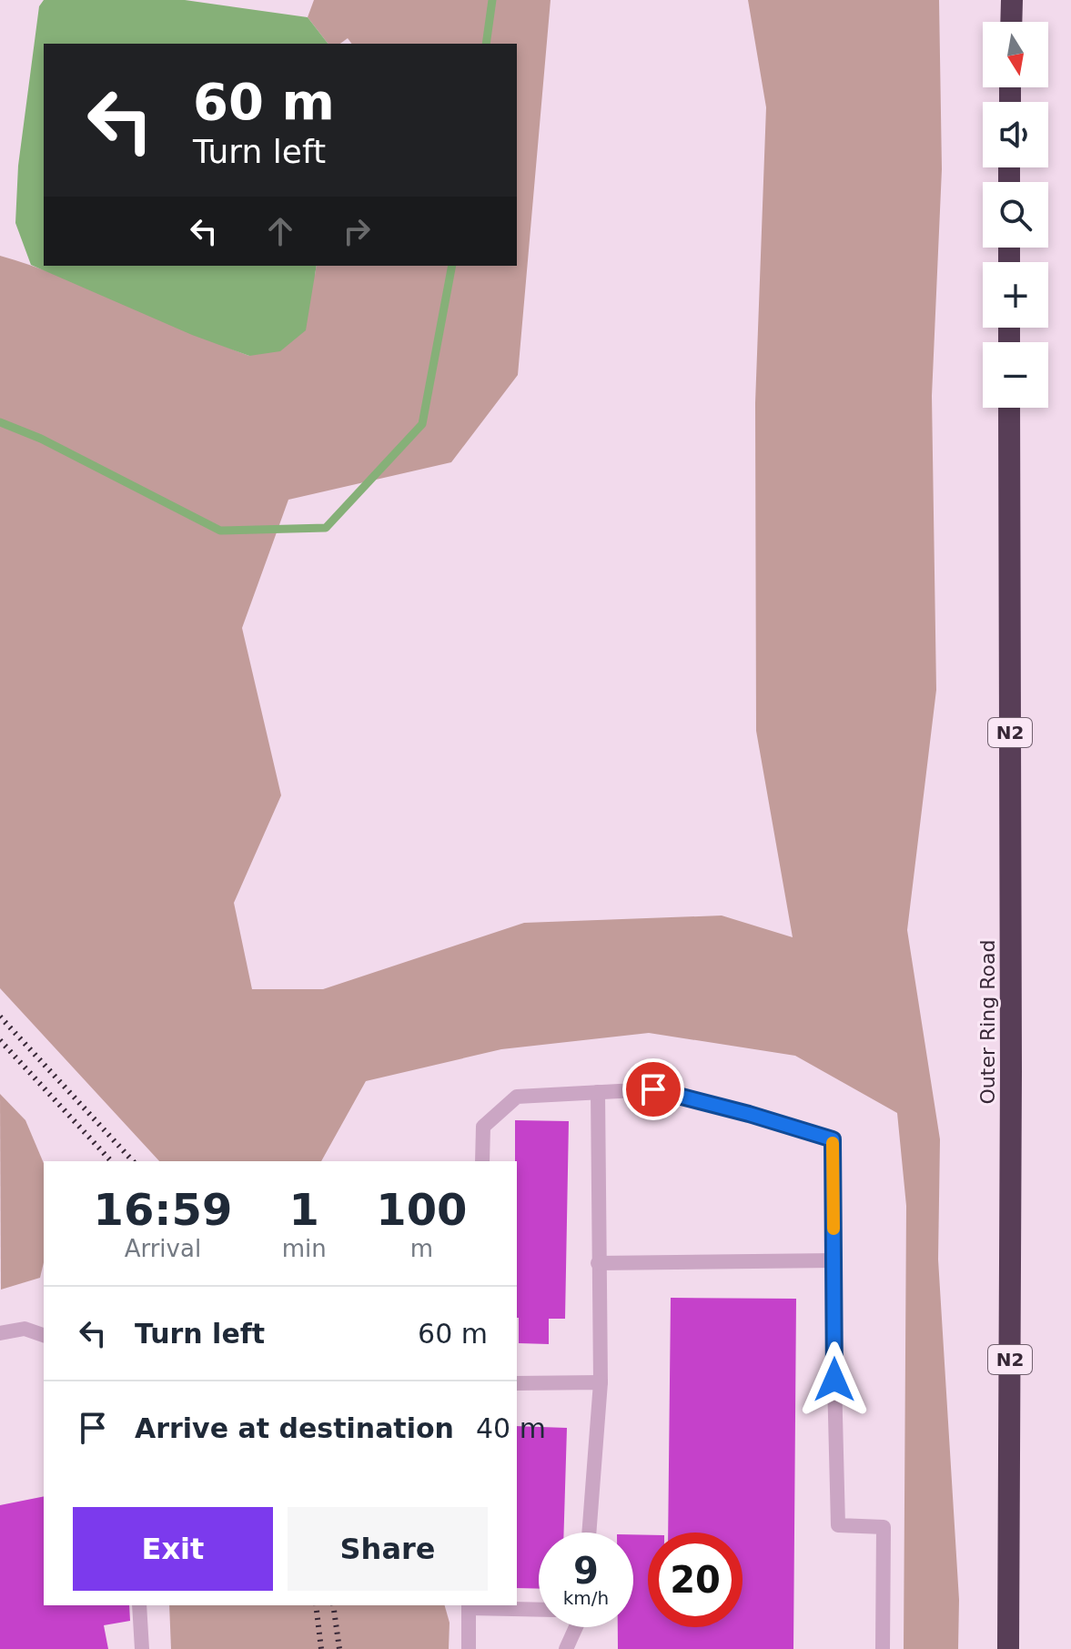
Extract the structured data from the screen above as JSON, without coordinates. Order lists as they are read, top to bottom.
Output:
{
  "streets": {
    "highway": ["N2", "Outer Ring Road"]
  },
  "north": "bottom",
  "page": {
    "map_buttons": ["+", "−"],
    "turn": ["60 m", "Turn left"],
    "eta": [
      "16:59",
      "Arrival",
      "1",
      "min",
      "100",
      "m"
    ],
    "list": [
      {
        "name": "Turn left",
        "value": "60 m"
      },
      {
        "name": "Arrive at destination",
        "value": "40 m"
      }
    ],
    "buttons": ["Exit", "Share"],
    "speed": "9 km/h",
    "limit": "20"
  }
}
